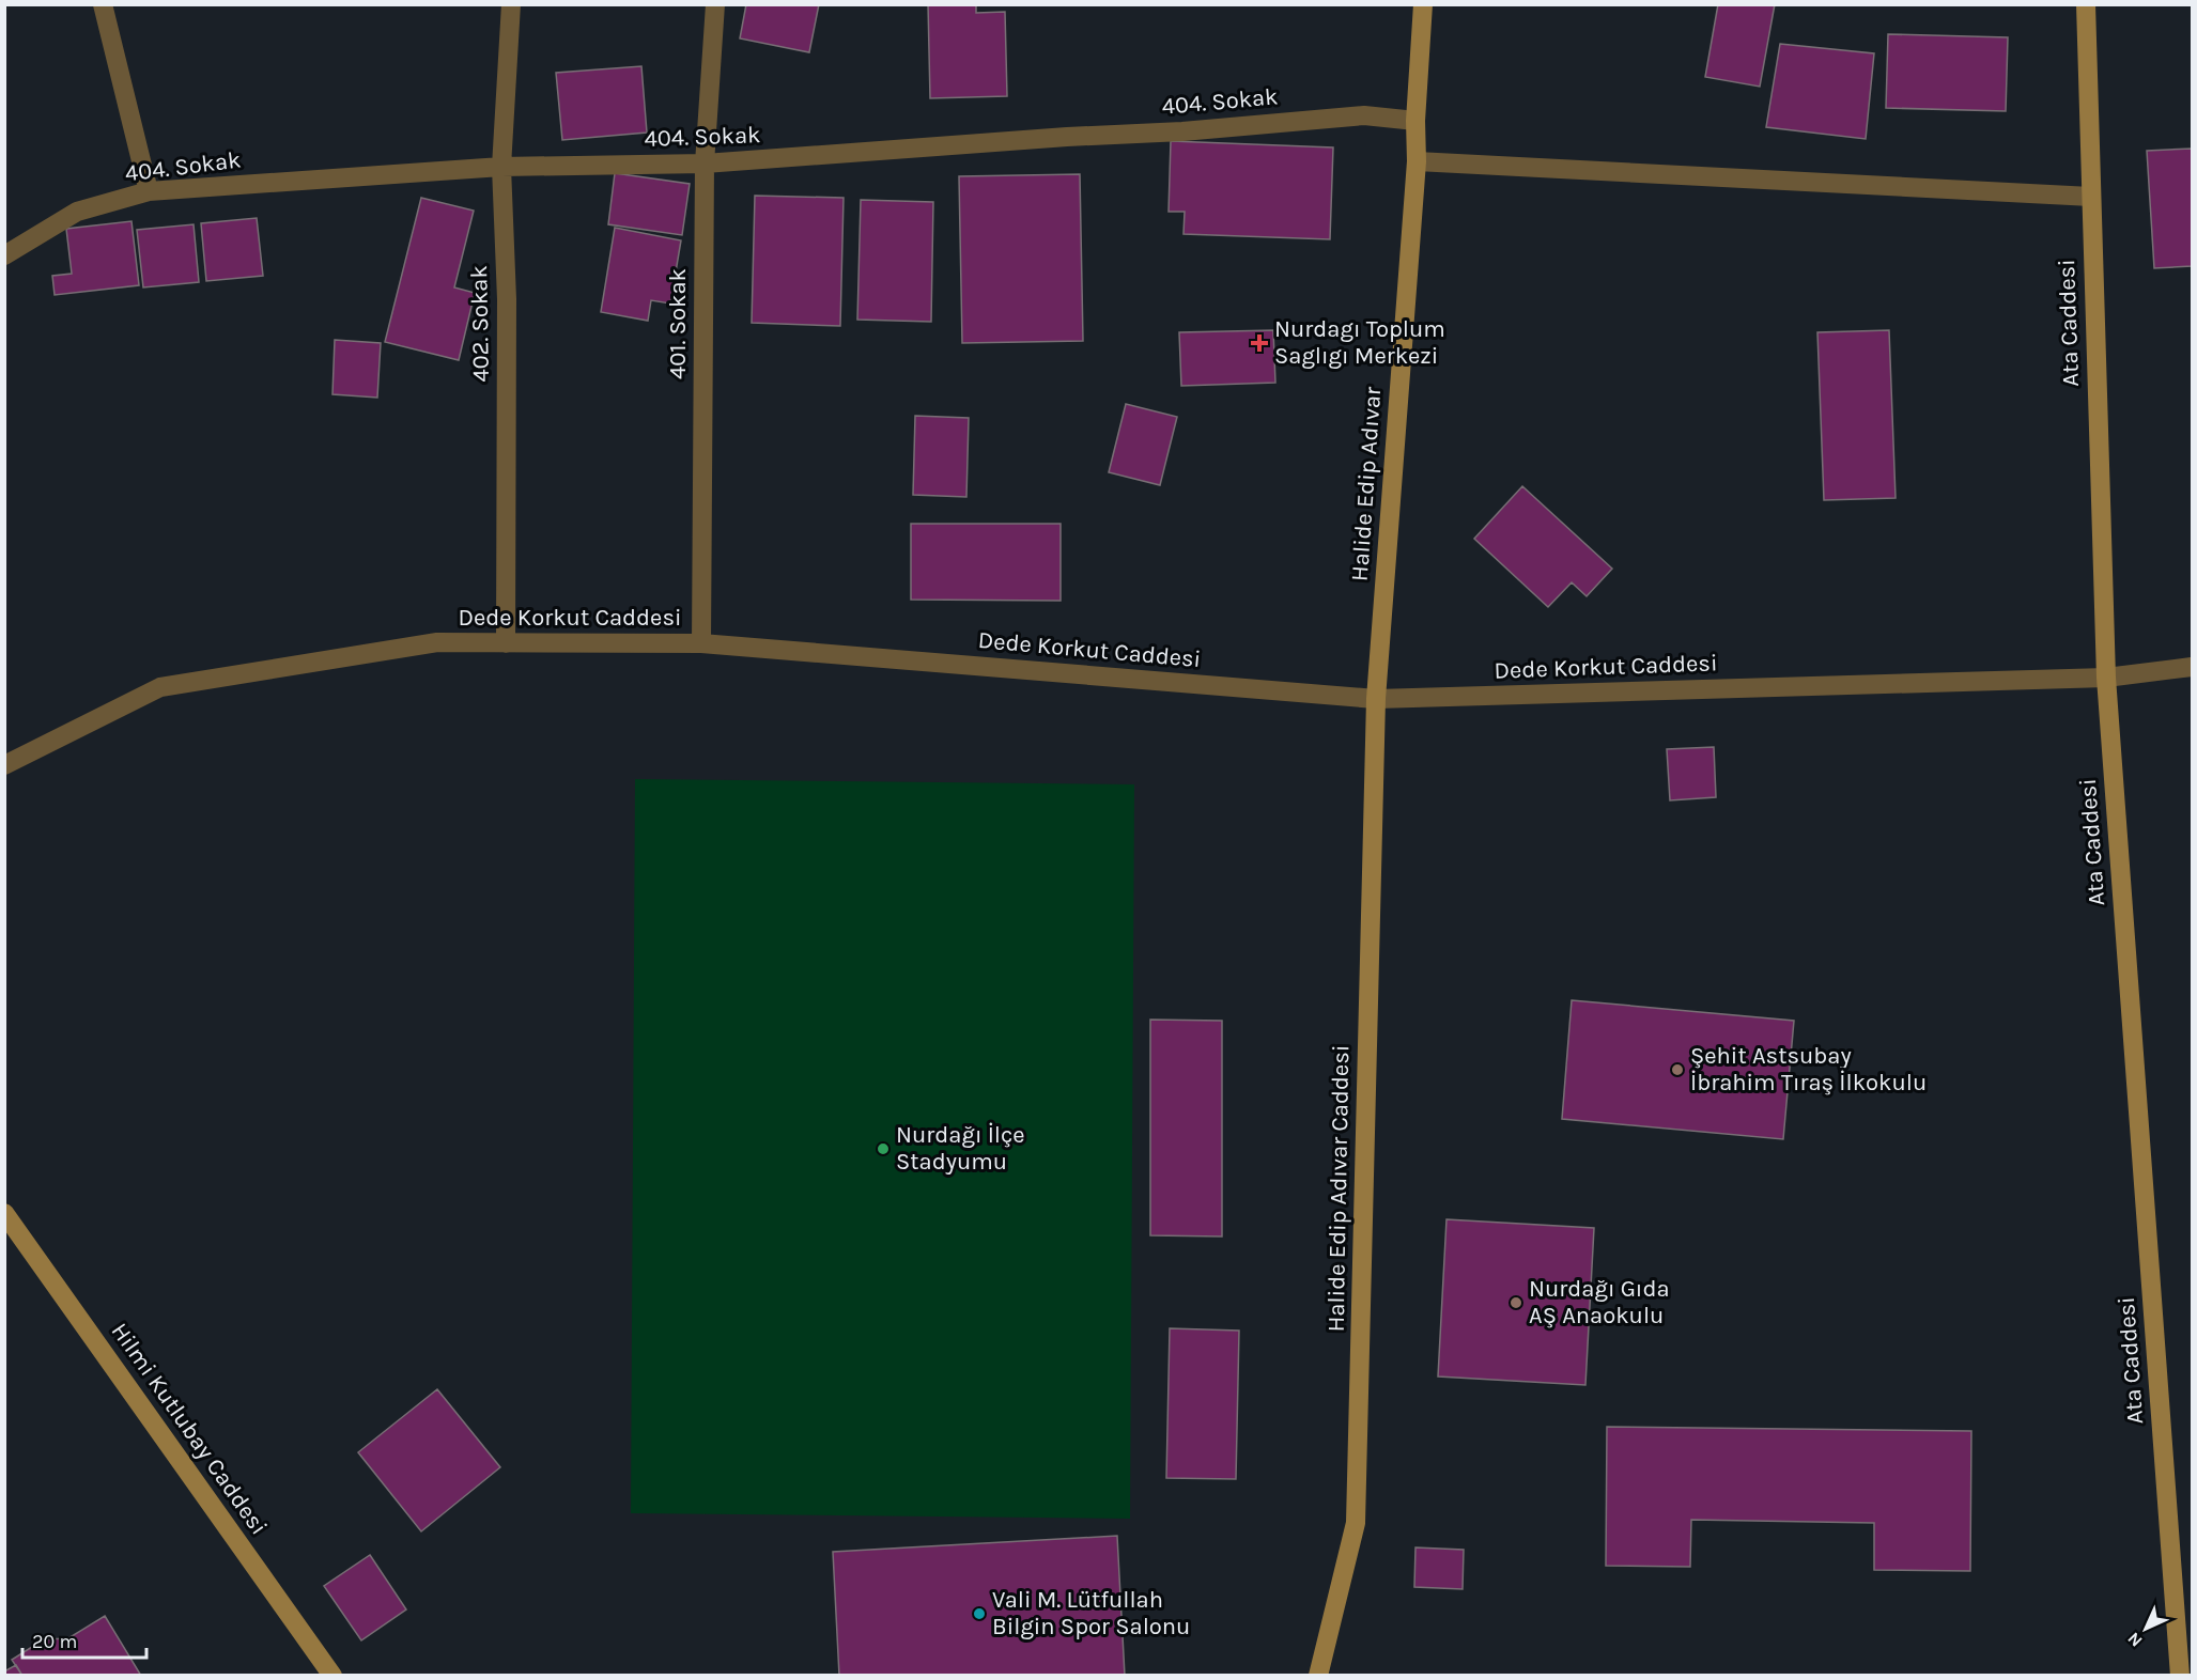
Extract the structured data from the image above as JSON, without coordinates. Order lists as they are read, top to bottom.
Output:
{
  "streets": {
    "street": [
      "404. Sokak",
      "Ata Caddesi",
      "402. Sokak",
      "401. Sokak",
      "Halide Edip Adıvar",
      "Dede Korkut Caddesi",
      "Halide Edip Adıvar Caddesi",
      "Hilmi Kutlubay Caddesi"
    ]
  },
  "crossings": [
    ["404. Sokak", "402. Sokak"],
    ["404. Sokak", "401. Sokak"],
    ["404. Sokak", "Halide Edip Adıvar"],
    ["Ata Caddesi", "Dede Korkut Caddesi"],
    ["402. Sokak", "Dede Korkut Caddesi"],
    ["401. Sokak", "Dede Korkut Caddesi"],
    ["Halide Edip Adıvar", "Dede Korkut Caddesi"],
    ["Halide Edip Adıvar", "Halide Edip Adıvar Caddesi"],
    ["Dede Korkut Caddesi", "Halide Edip Adıvar Caddesi"]
  ],
  "places": {
    "health": ["Nurdagı Toplum Saglıgı Merkezi"],
    "other": [
      "Şehit Astsubay İbrahim Tıraş İlkokulu",
      "Nurdağı İlçe Stadyumu",
      "Nurdağı Gıda AŞ Anaokulu",
      "Vali M. Lütfullah Bilgin Spor Salonu"
    ]
  },
  "scale_bar": "20 m",
  "north": "bottom left"
}
